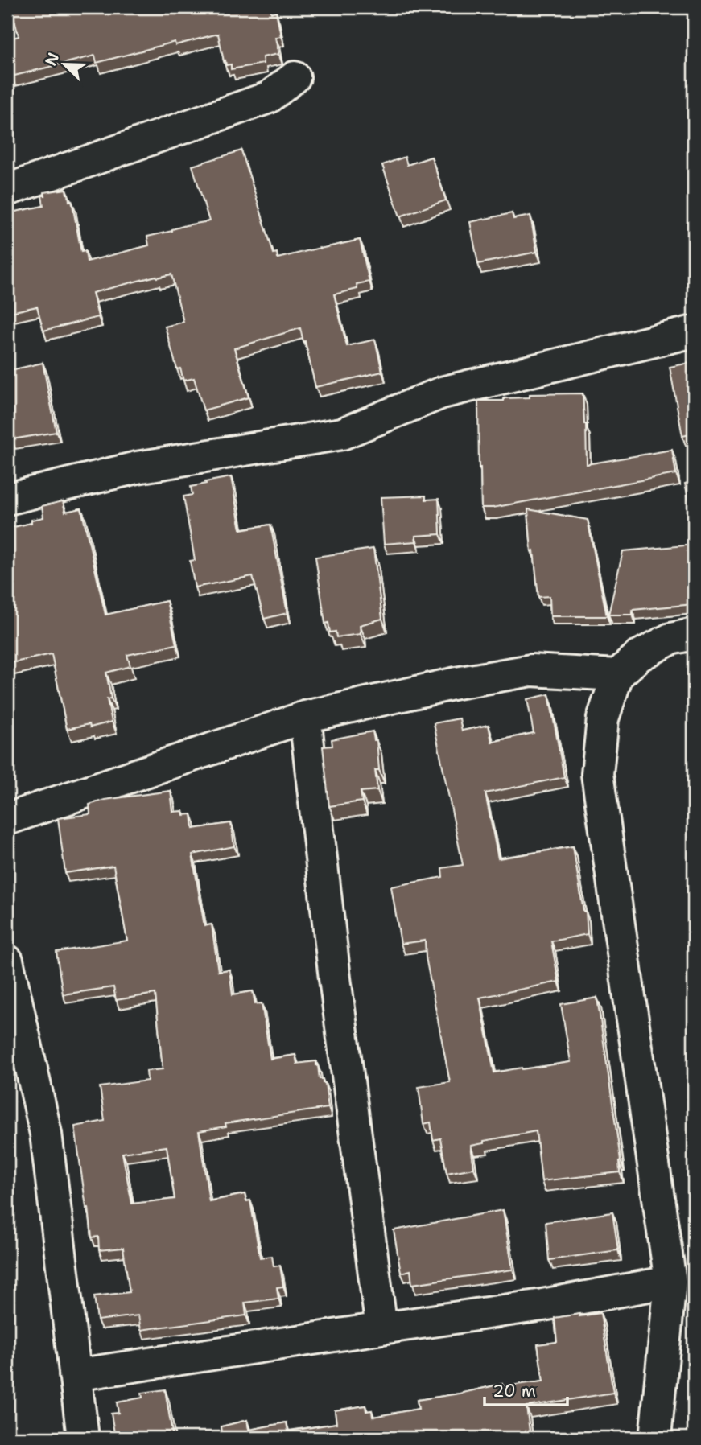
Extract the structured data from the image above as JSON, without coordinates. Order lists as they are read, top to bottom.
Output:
{
  "scale_bar": "20 m",
  "north": "top left"
}
